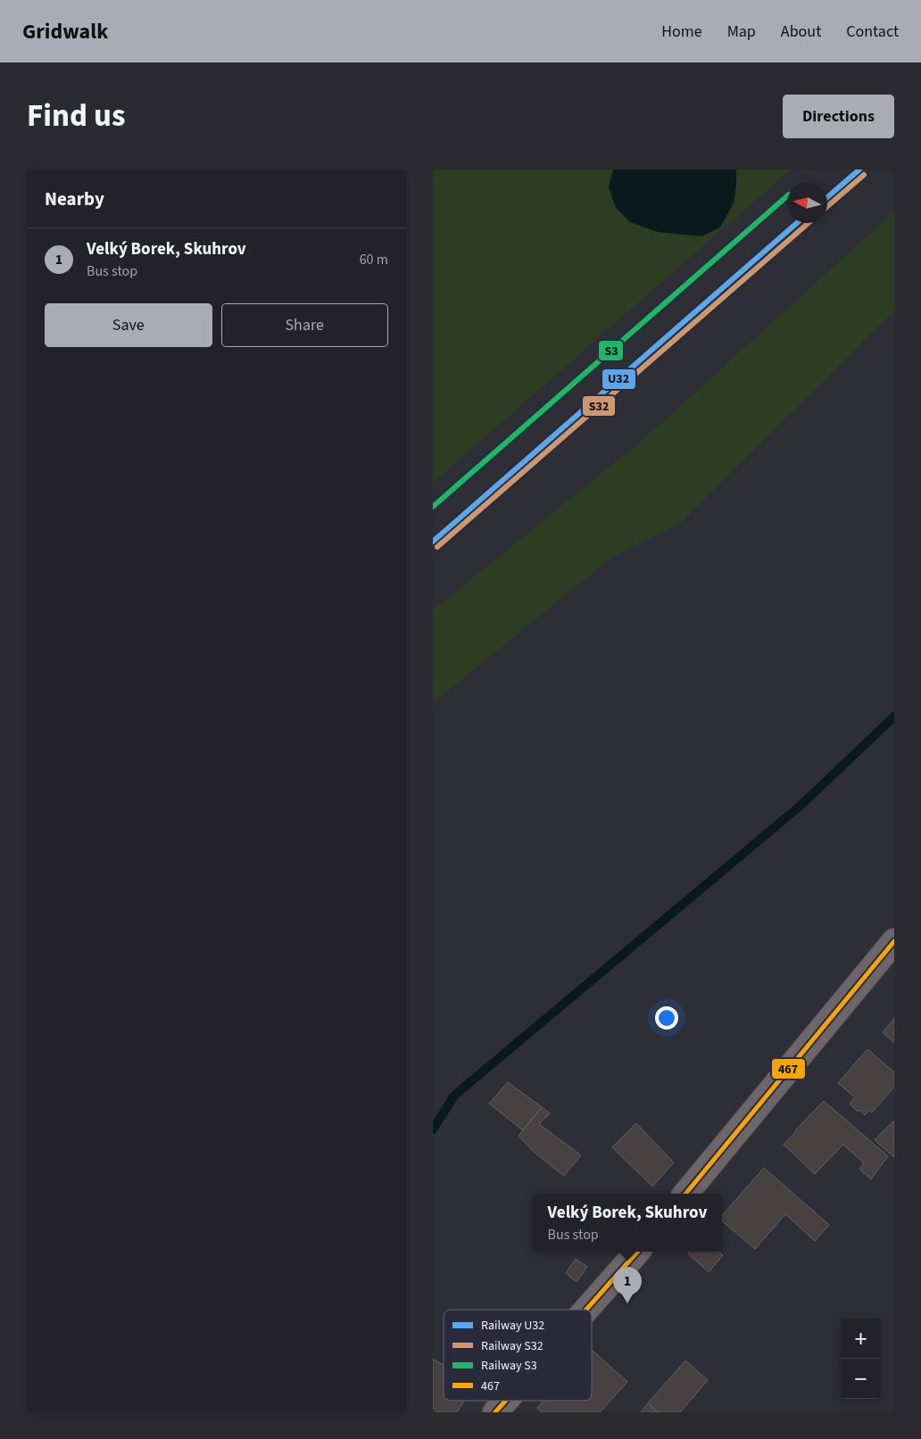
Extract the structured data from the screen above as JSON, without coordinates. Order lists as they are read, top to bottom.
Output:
{
  "lines": [
    "rail line U32",
    "rail line S32",
    "rail line S3",
    "transit line 467"
  ],
  "legend": [
    "Railway U32",
    "Railway S32",
    "Railway S3",
    "467"
  ],
  "north": "left",
  "page": {
    "header": "Gridwalk",
    "nav": [
      "Home",
      "Map",
      "About",
      "Contact"
    ],
    "title": "Find us",
    "buttons": [
      "Directions",
      ["Save", "Share"]
    ],
    "heading": "Nearby",
    "list": [
      {
        "mark": "1",
        "name": "Velký Borek, Skuhrov",
        "note": "Bus stop",
        "value": "60 m"
      }
    ],
    "popup": ["Velký Borek, Skuhrov", "Bus stop"],
    "pins": "1",
    "map_buttons": ["+", "−"]
  }
}
